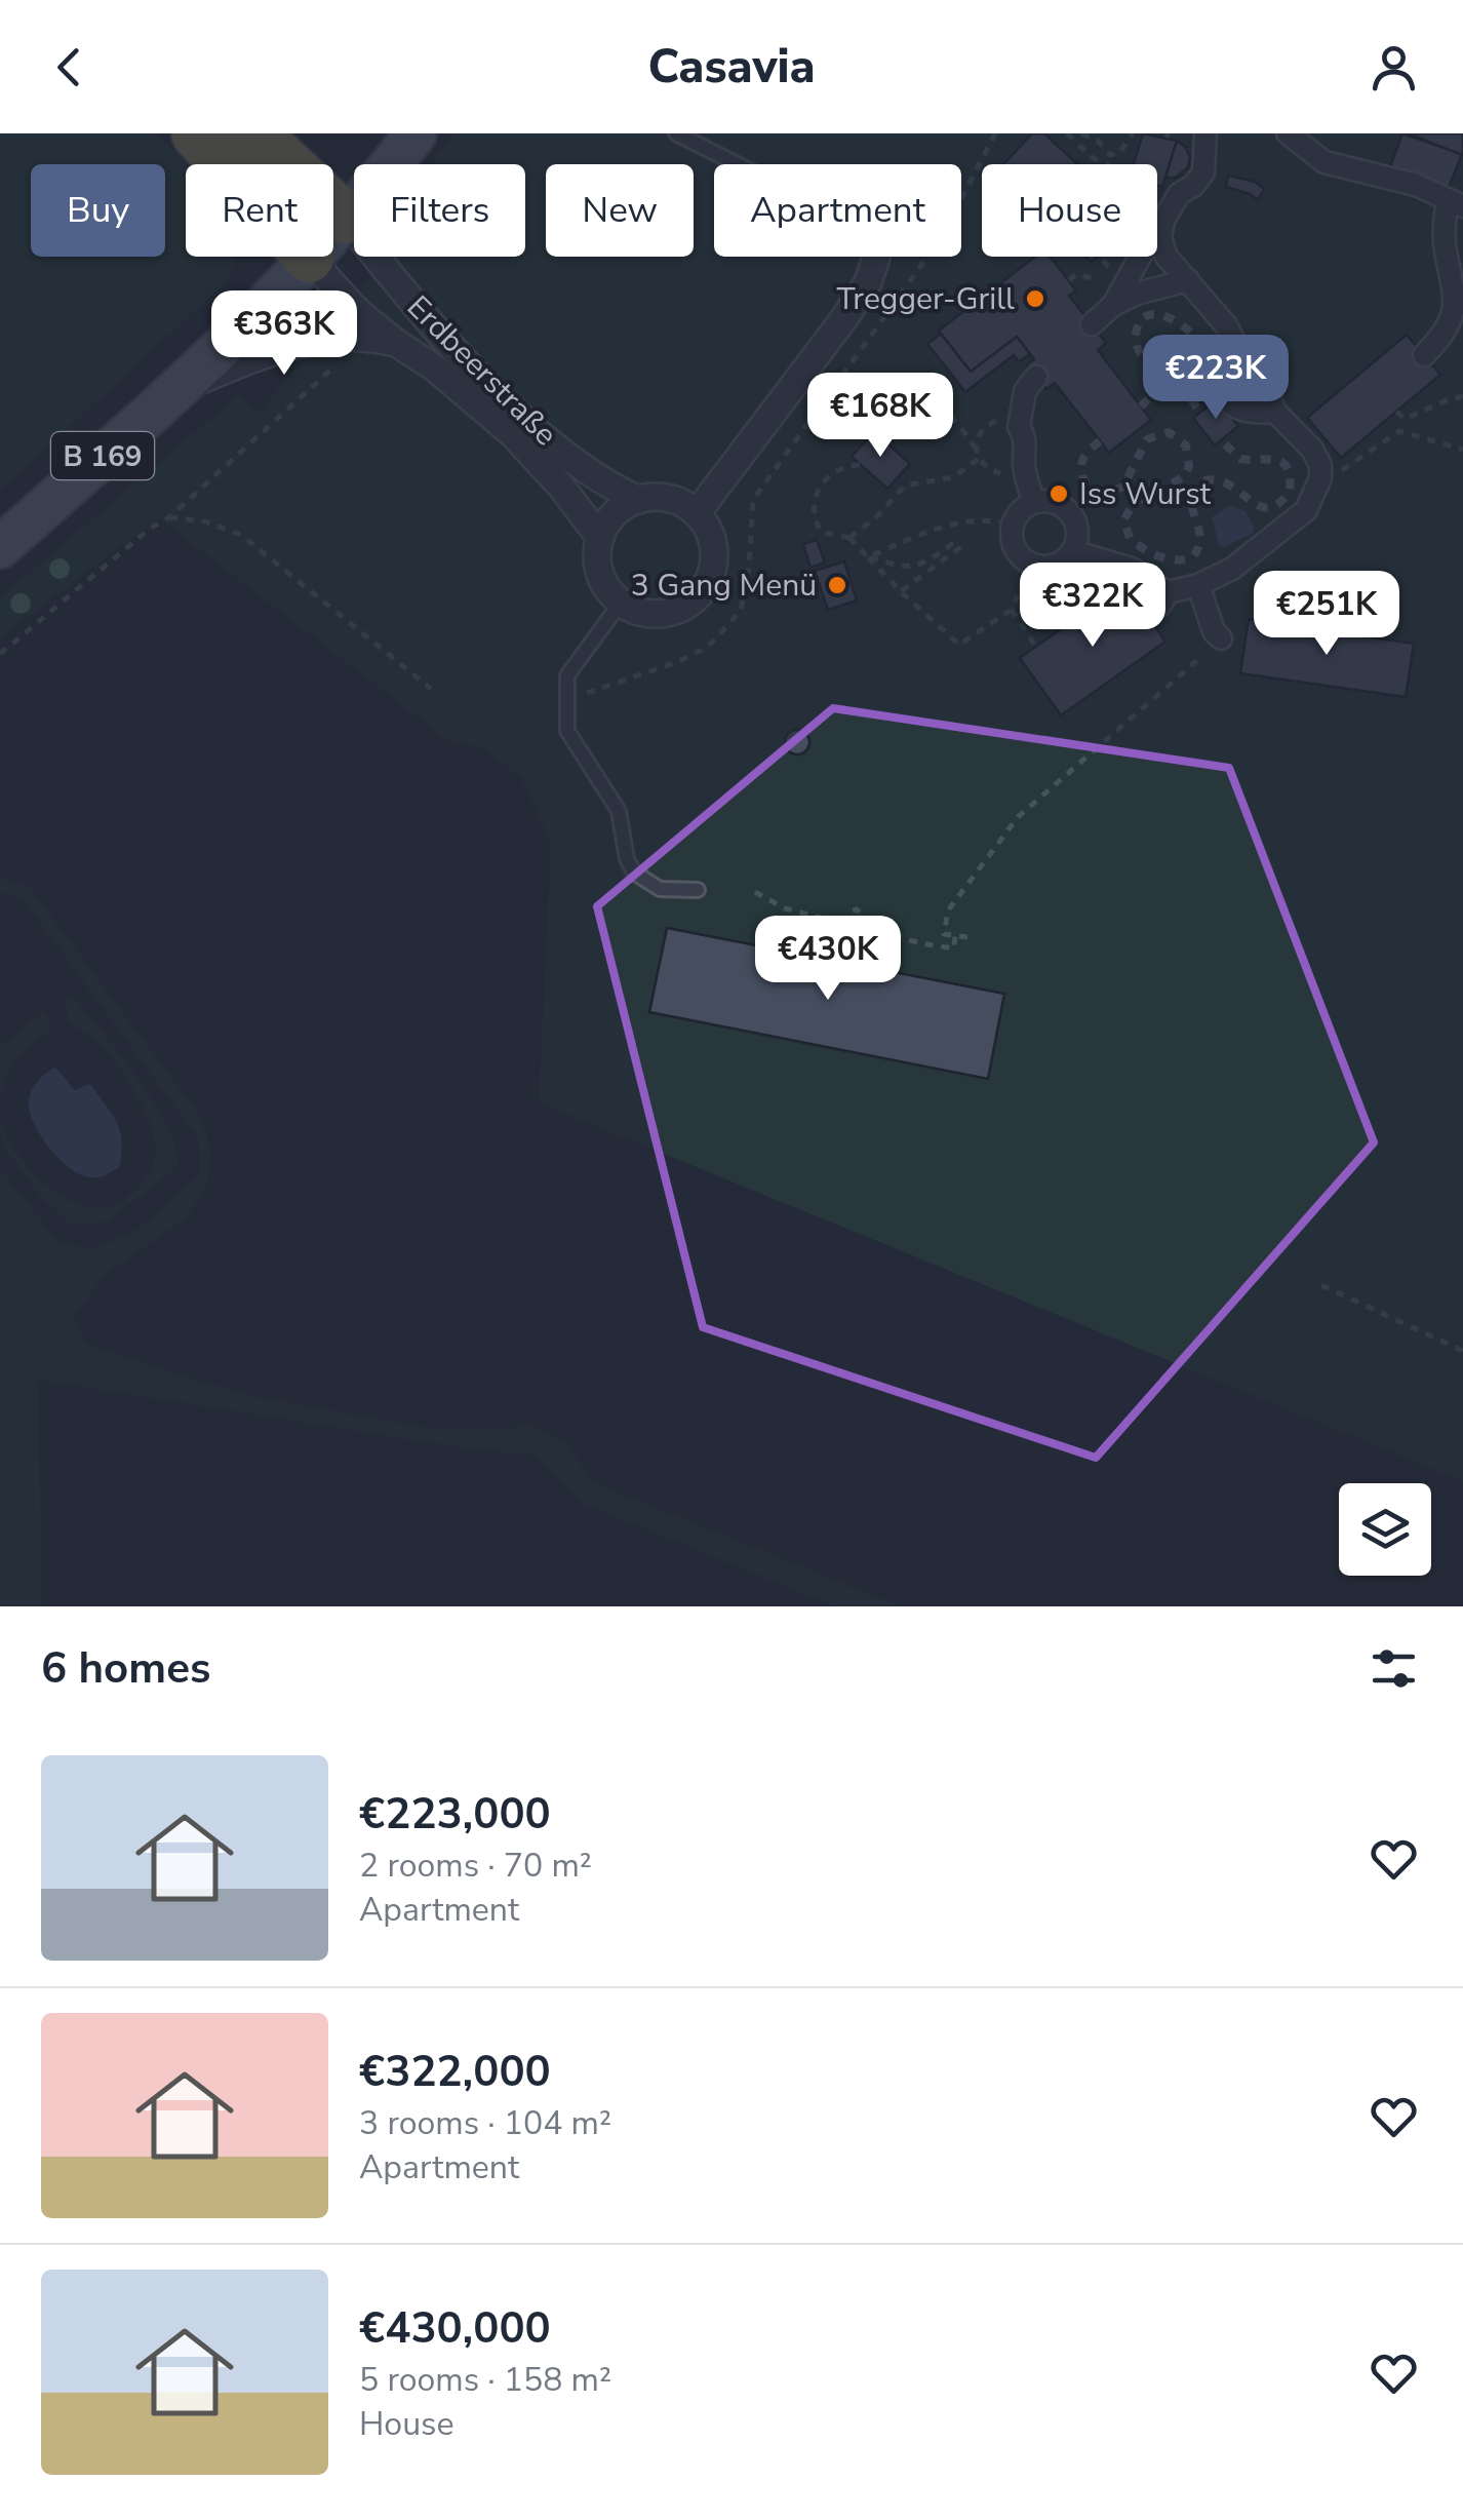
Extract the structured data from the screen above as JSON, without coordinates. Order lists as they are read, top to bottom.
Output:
{
  "streets": {
    "main road": ["B 169"],
    "street": ["Erdbeerstraße"]
  },
  "crossings": [
    ["Erdbeerstraße", "B 169"]
  ],
  "places": ["Tregger-Grill", "Iss Wurst", "3 Gang Menü"],
  "page": {
    "header": "Casavia",
    "chip": [
      "Buy",
      "Rent",
      "Filters",
      "New",
      "Apartment",
      "House"
    ],
    "price": [
      "€363K",
      "€223K",
      "€168K",
      "€322K",
      "€251K",
      "€430K"
    ],
    "heading": "6 homes",
    "list": [
      {
        "name": "€223,000",
        "note": "2 rooms · 70 m² · Apartment"
      },
      {
        "name": "€322,000",
        "note": "3 rooms · 104 m² · Apartment"
      },
      {
        "name": "€430,000",
        "note": "5 rooms · 158 m² · House"
      }
    ]
  }
}
